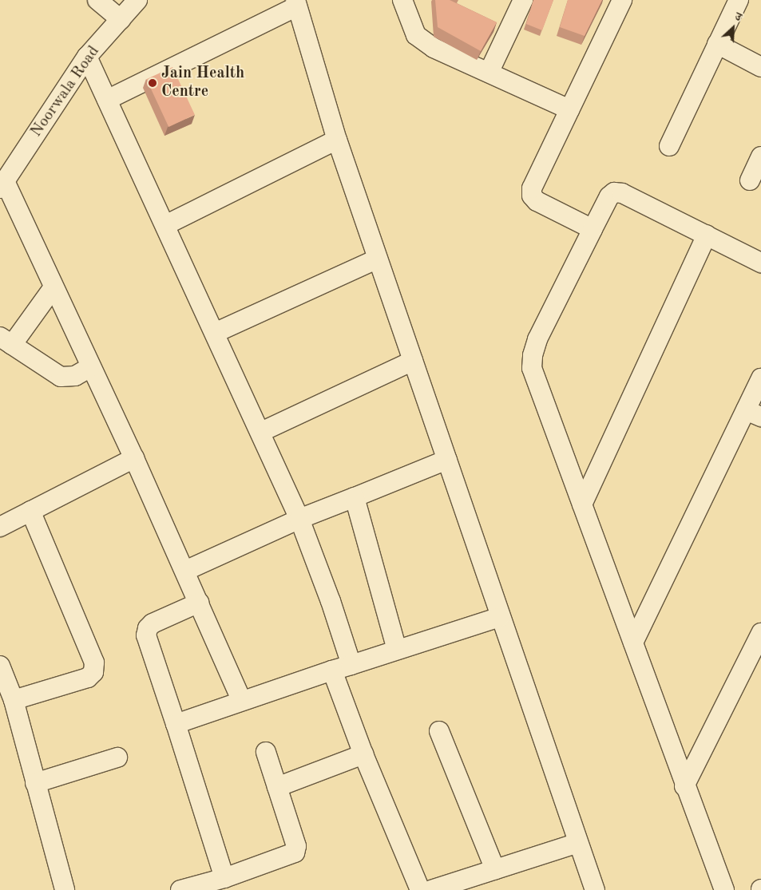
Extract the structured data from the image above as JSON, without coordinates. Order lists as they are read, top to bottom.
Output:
{
  "streets": {
    "street": ["Noorwala Road"]
  },
  "places": ["Jain Health Centre"],
  "north": "top right"
}
